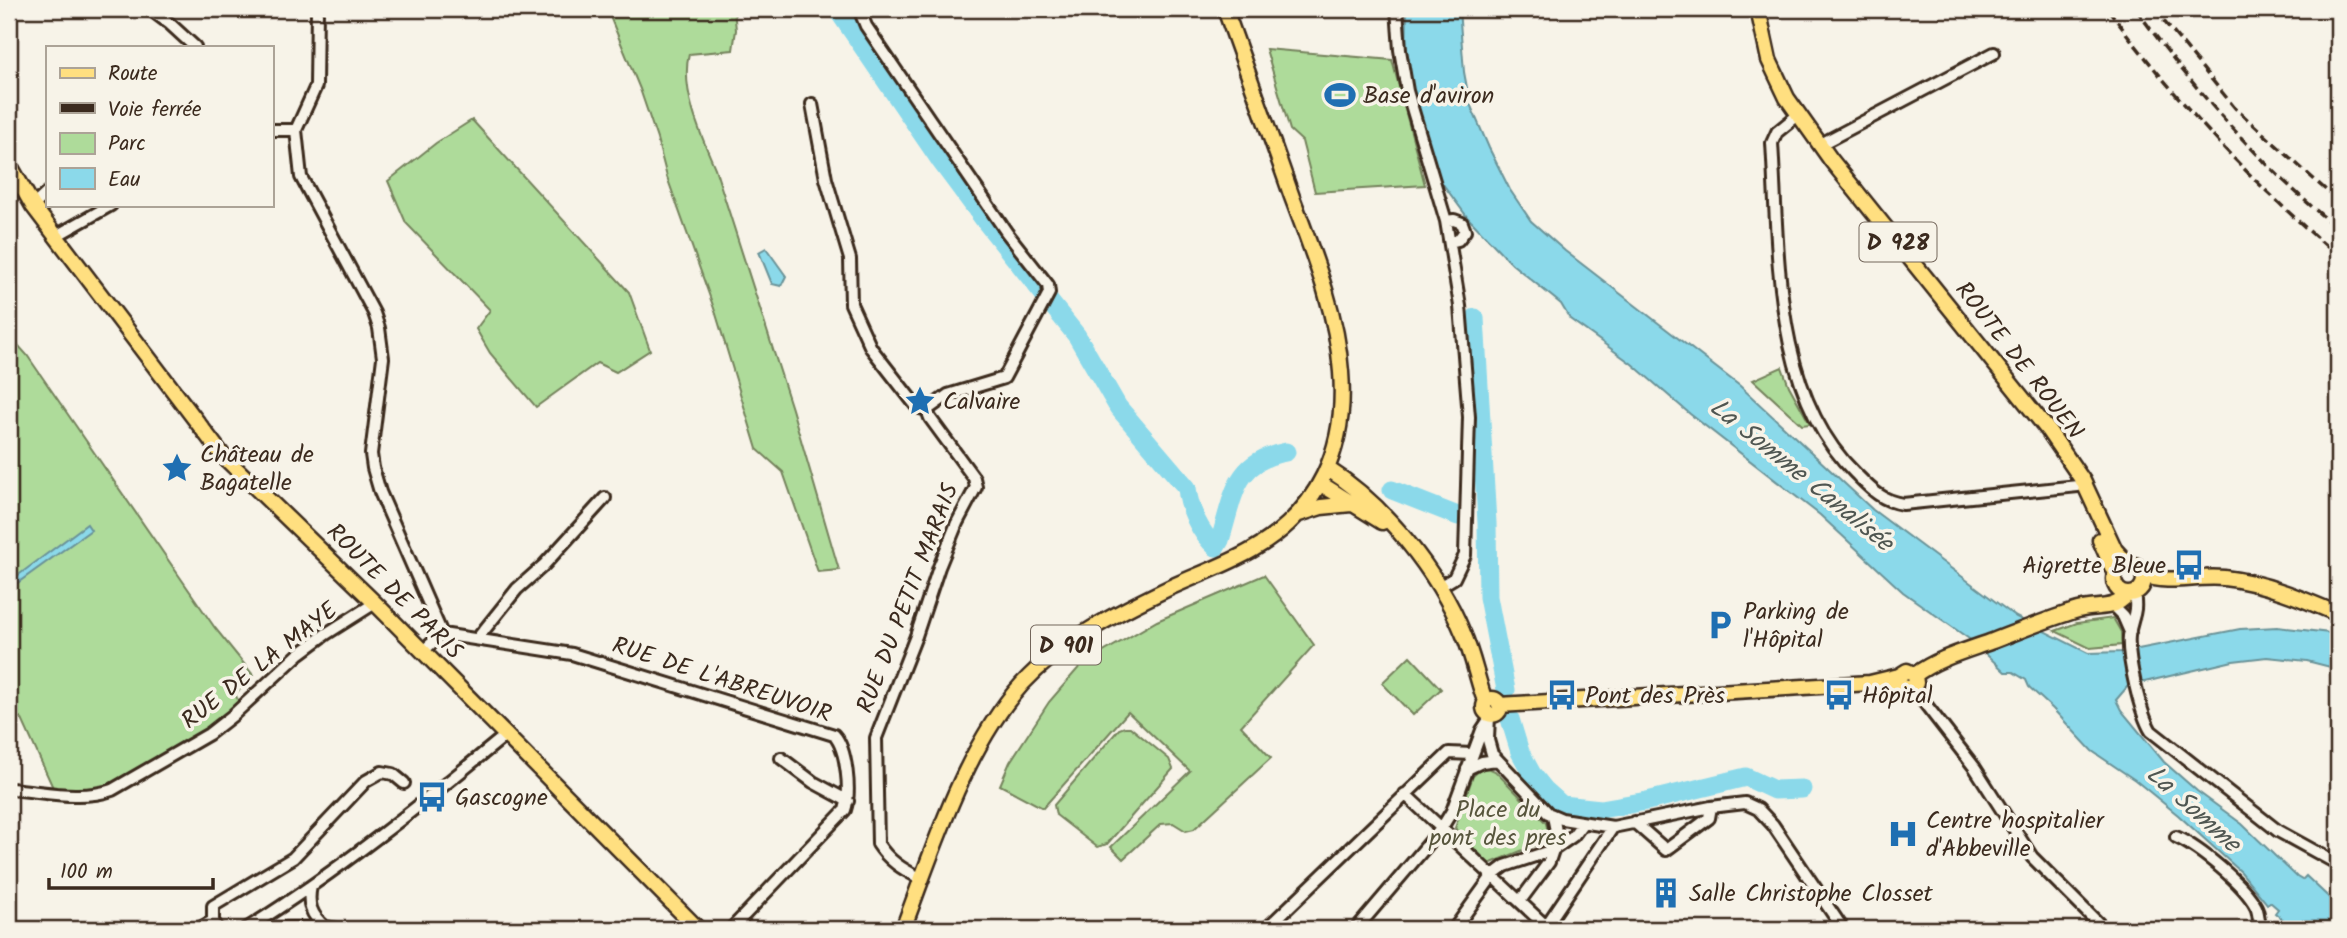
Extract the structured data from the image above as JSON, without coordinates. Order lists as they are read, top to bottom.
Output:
{
  "streets": {
    "main road": [
      "D 928",
      "ROUTE DE ROUEN",
      "ROUTE DE PARIS",
      "D 901"
    ],
    "street": ["RUE DU PETIT MARAIS", "RUE DE LA MAYE", "RUE DE L'ABREUVOIR"]
  },
  "crossings": [
    ["ROUTE DE PARIS", "RUE DE LA MAYE"],
    ["RUE DU PETIT MARAIS", "D 901"]
  ],
  "water": ["La Somme Canalisée", "La Somme"],
  "parks": ["Place du pont des pres"],
  "places": {
    "sports": ["Base d'aviron"],
    "place": ["Calvaire", "Château de Bagatelle"],
    "bus stop": [
      "Aigrette Bleue",
      "Pont des Près",
      "Hôpital",
      "Gascogne"
    ],
    "parking": ["Parking de l'Hôpital"],
    "hospital": ["Centre hospitalier d'Abbeville"],
    "building": ["Salle Christophe Closset"]
  },
  "legend": [
    "Route",
    "Voie ferrée",
    "Parc",
    "Eau"
  ],
  "scale_bar": "100 m"
}
